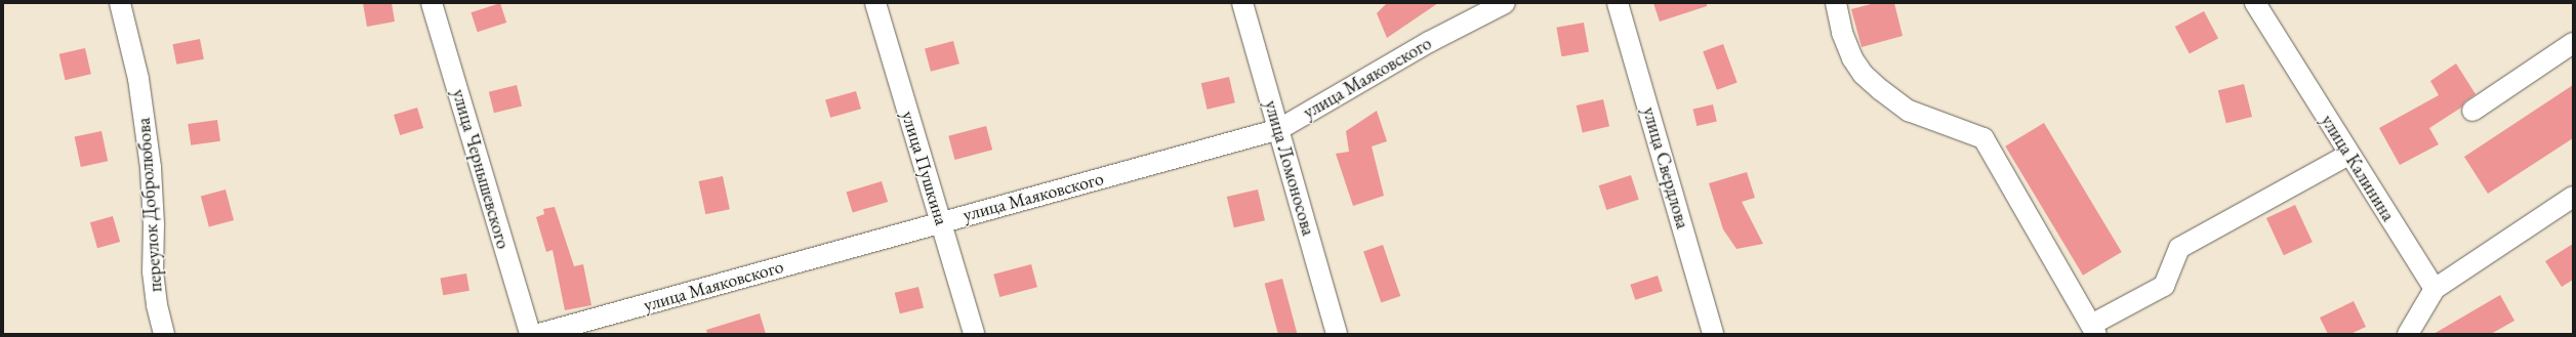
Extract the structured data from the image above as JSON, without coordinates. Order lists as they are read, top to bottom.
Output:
{
  "streets": {
    "street": [
      "улица Маяковского",
      "улица Пушкина",
      "улица Ломоносова",
      "улица Свердлова",
      "улица Калинина",
      "улица Чернышевского",
      "переулок Добролюбова"
    ]
  },
  "crossings": [
    ["улица Маяковского", "улица Пушкина"],
    ["улица Маяковского", "улица Ломоносова"]
  ]
}
